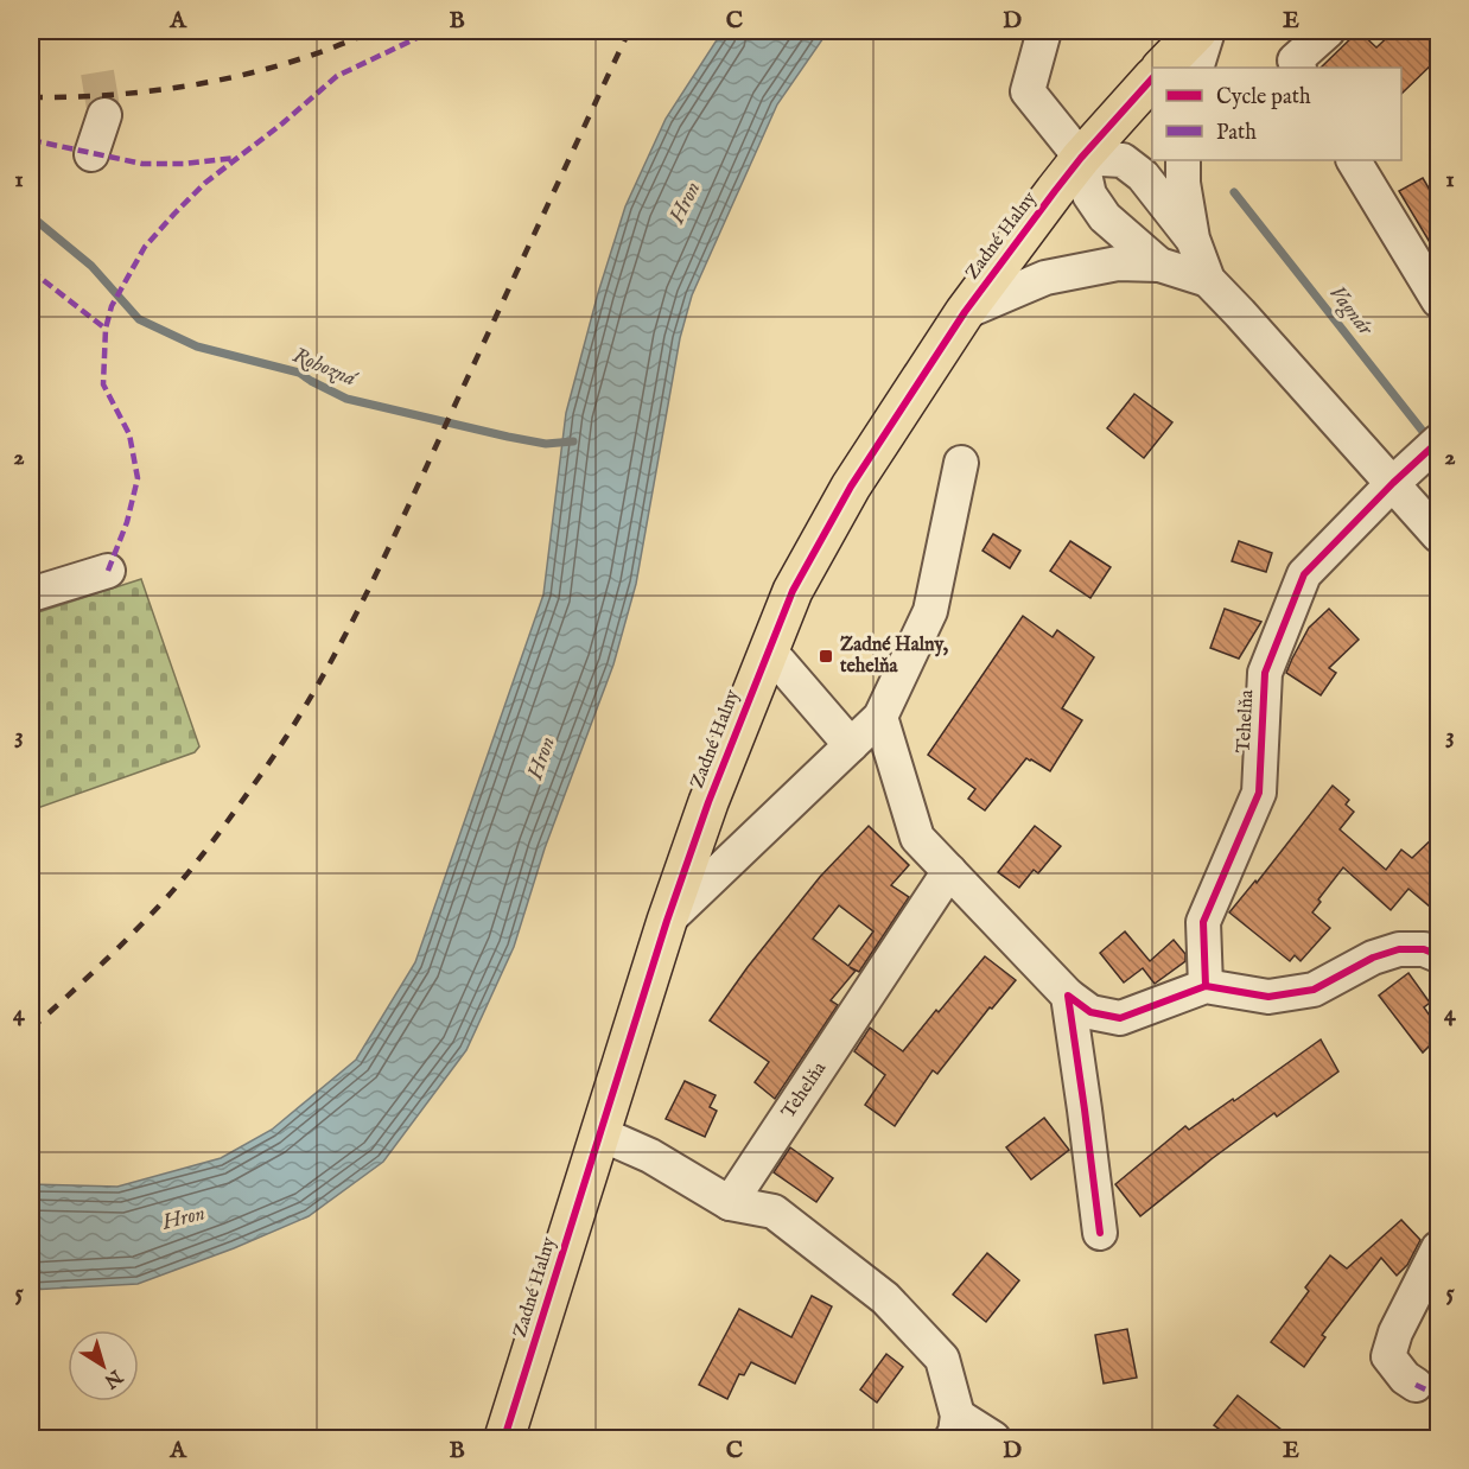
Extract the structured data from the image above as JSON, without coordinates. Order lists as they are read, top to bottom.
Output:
{
  "streets": {
    "main road": ["Zadné Halny"],
    "street": ["Tehelňa"]
  },
  "water": ["Hron", "Vagnár", "Rohozná"],
  "places": {
    "transit": ["Zadné Halny, tehelňa"]
  },
  "legend": ["Cycle path", "Path"],
  "north": "bottom right",
  "grid": {
    "columns": [
      "A",
      "B",
      "C",
      "D",
      "E"
    ],
    "rows": [
      "1",
      "2",
      "3",
      "4",
      "5"
    ]
  }
}
